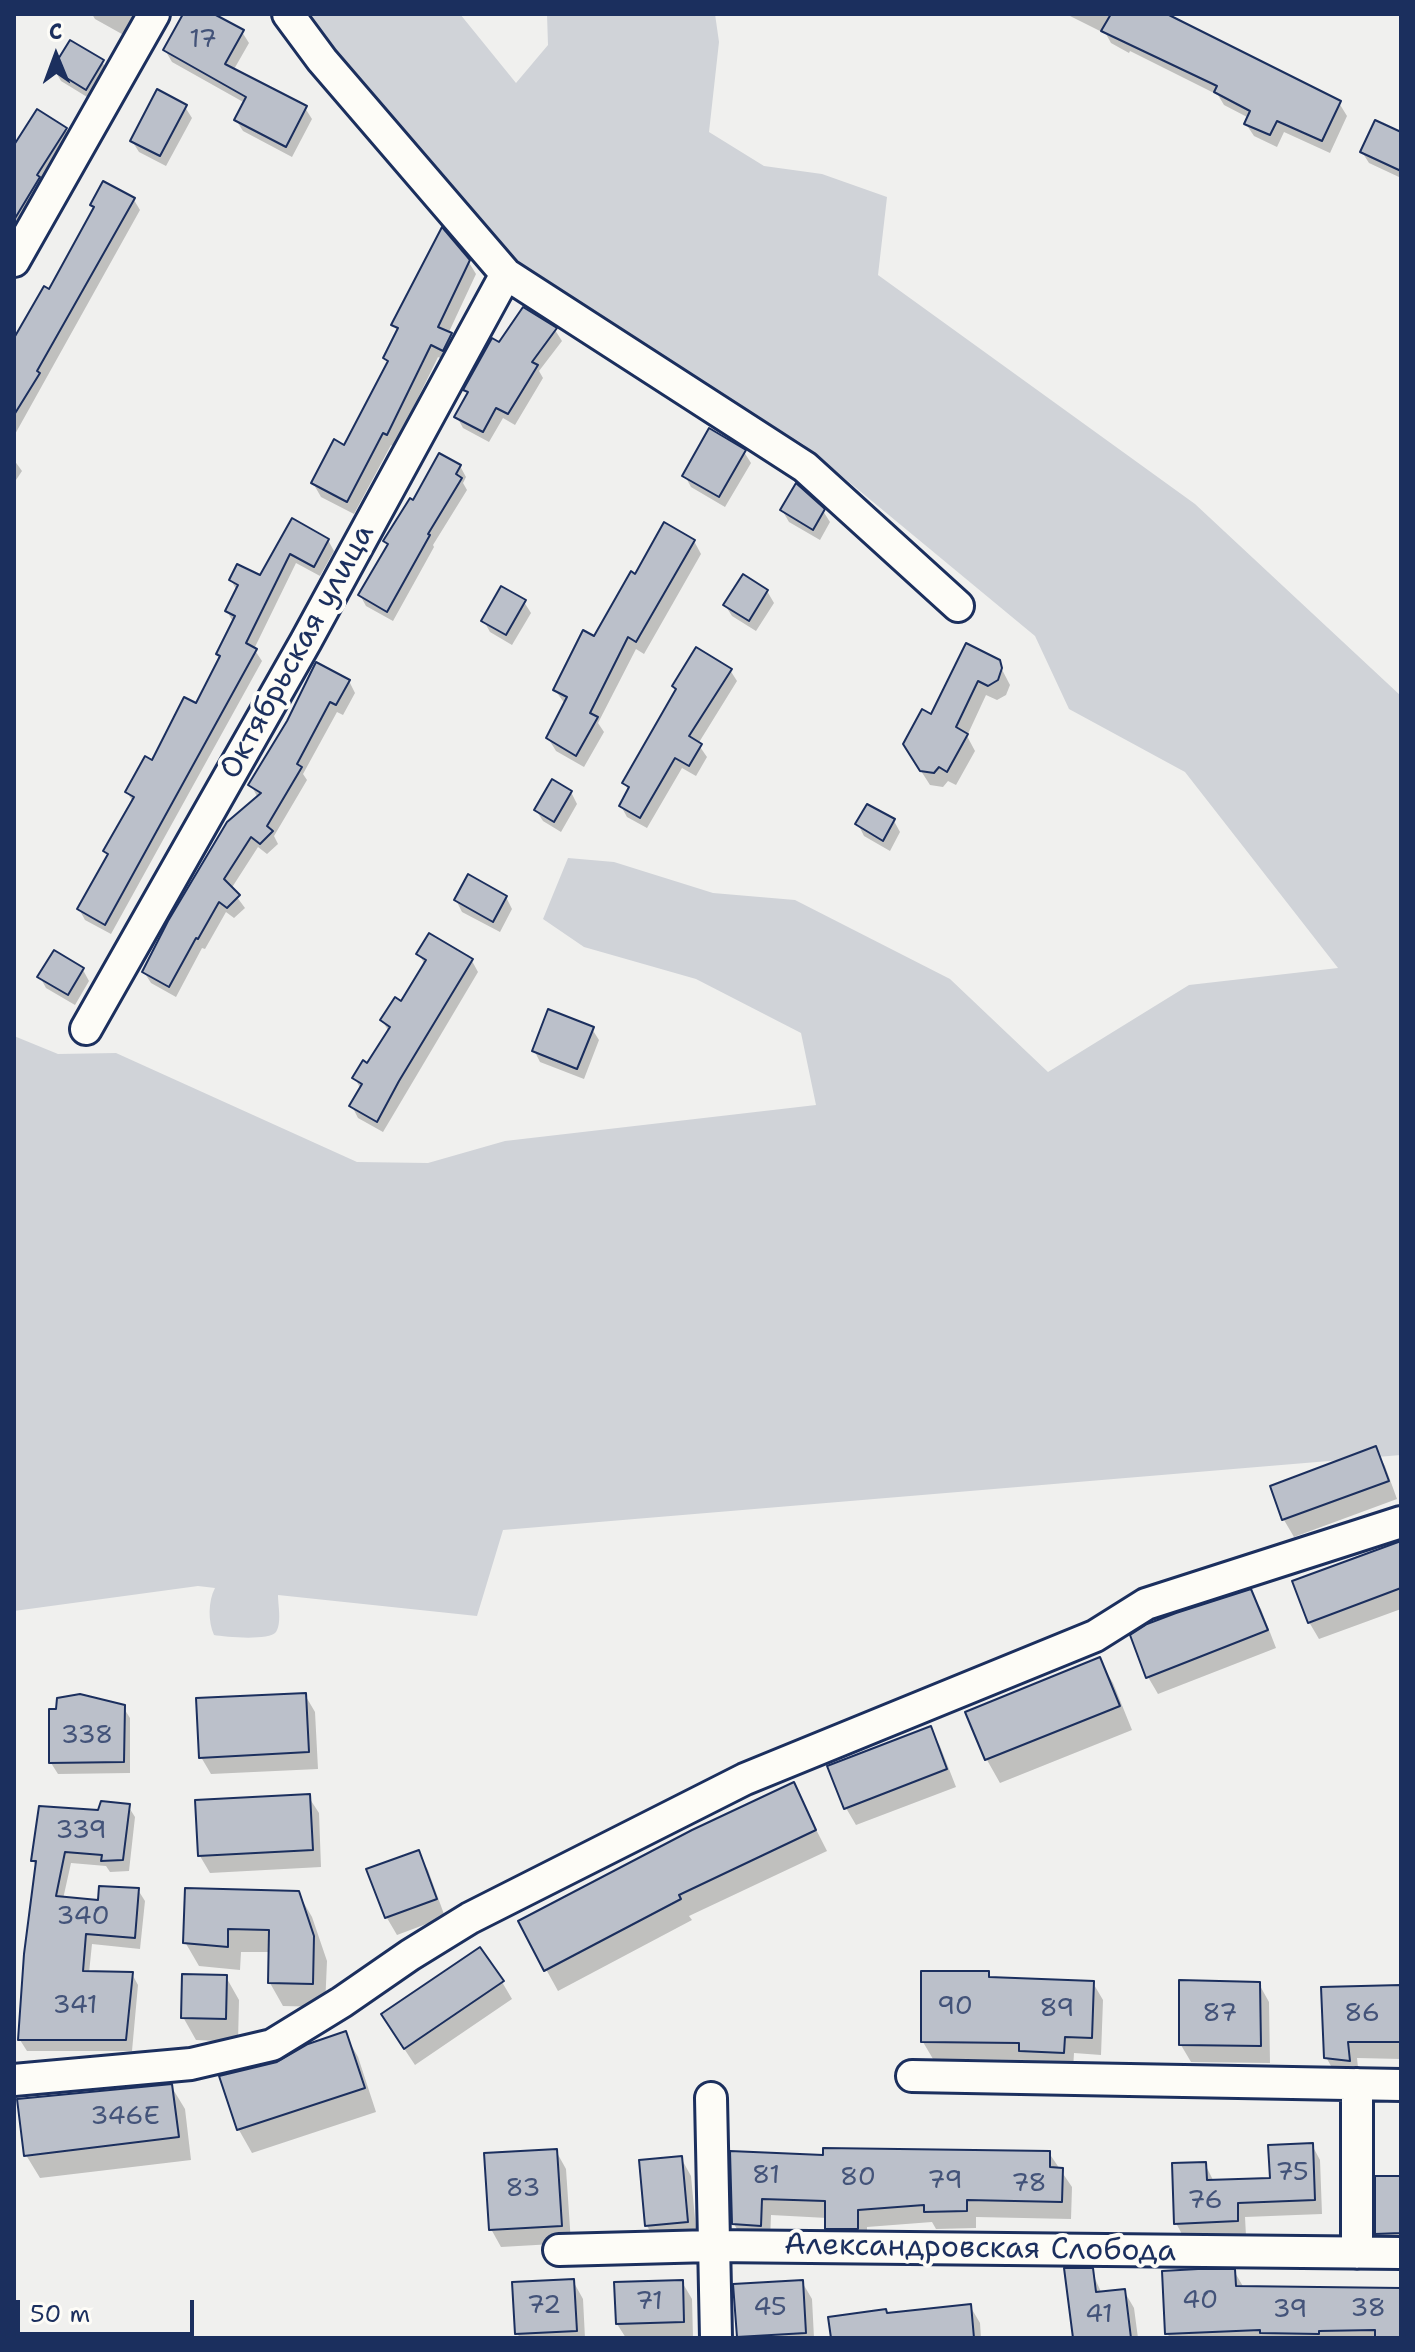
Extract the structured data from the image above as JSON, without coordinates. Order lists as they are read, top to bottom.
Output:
{
  "streets": {
    "street": ["Октябрьская улица", "Александровская Слобода"]
  },
  "house_numbers": [
    "17",
    "338",
    "339",
    "340",
    "341",
    "90",
    "89",
    "87",
    "86",
    "346Е",
    "75",
    "81",
    "80",
    "79",
    "78",
    "83",
    "76",
    "40",
    "71",
    "72",
    "45",
    "38",
    "39",
    "41"
  ],
  "scale_bar": "50 m",
  "north": "top"
}
